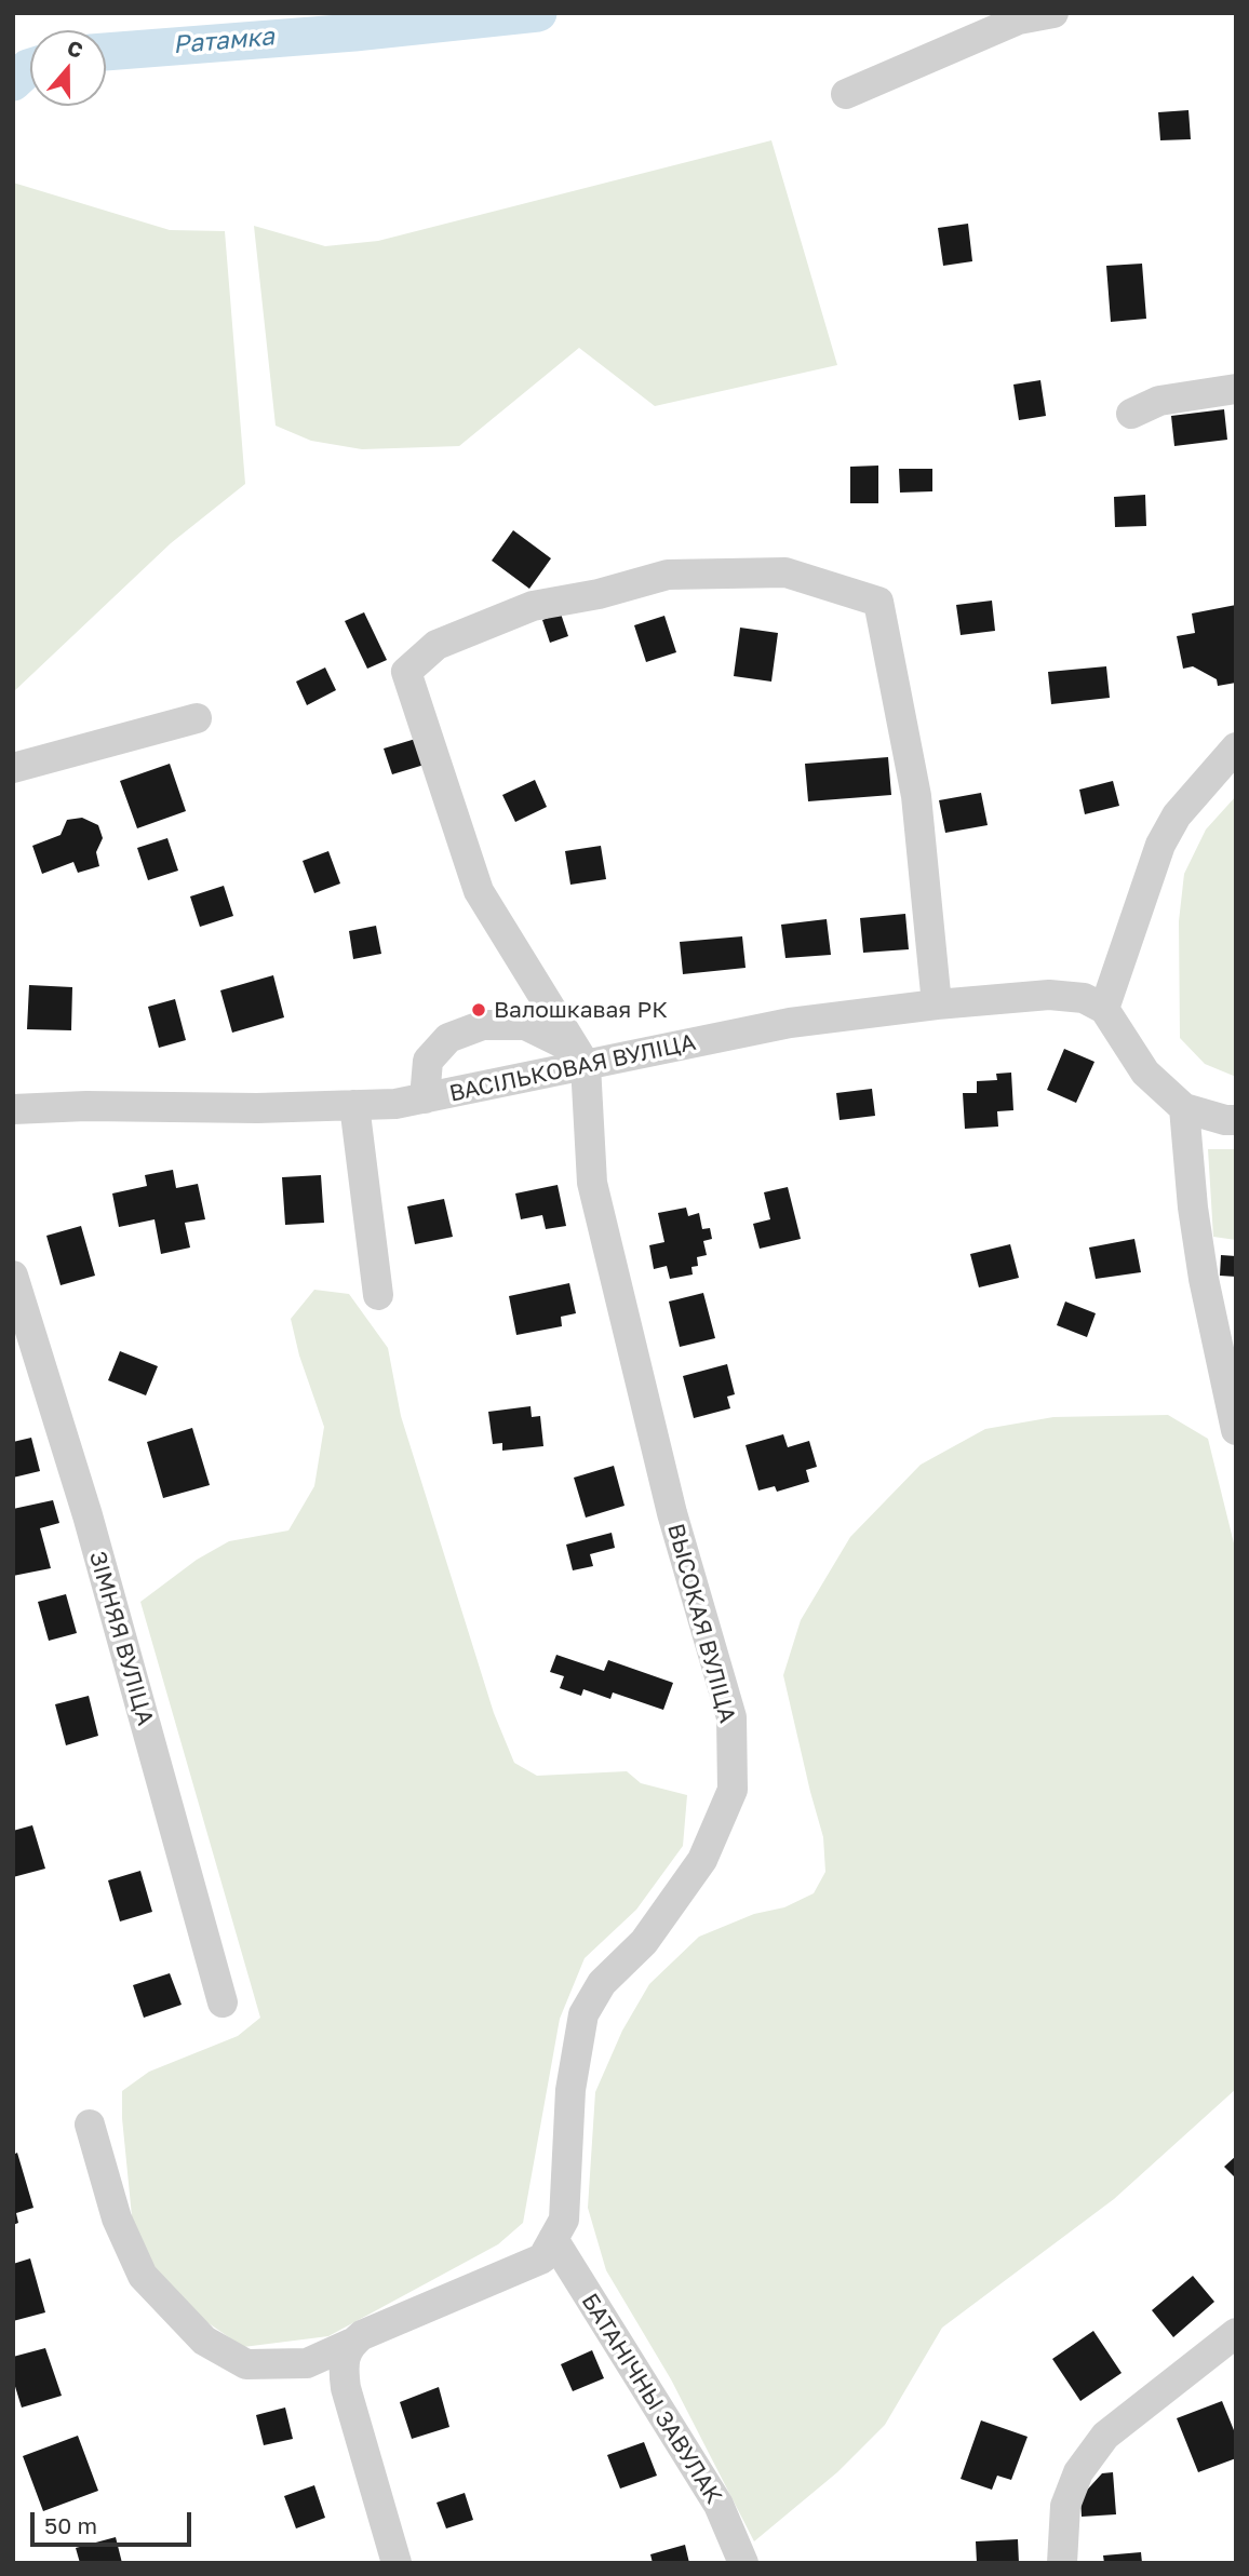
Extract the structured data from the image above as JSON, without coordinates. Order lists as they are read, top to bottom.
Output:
{
  "streets": {
    "street": [
      "ВАСІЛЬКОВАЯ ВУЛІЦА",
      "ВЫСОКАЯ ВУЛІЦА",
      "ЗІМНЯЯ ВУЛІЦА",
      "БАТАНІЧНЫ ЗАВУЛАК"
    ]
  },
  "crossings": [
    ["ВАСІЛЬКОВАЯ ВУЛІЦА", "ВЫСОКАЯ ВУЛІЦА"],
    ["ВЫСОКАЯ ВУЛІЦА", "БАТАНІЧНЫ ЗАВУЛАК"]
  ],
  "water": ["Ратамка"],
  "places": ["Валошкавая РК"],
  "scale_bar": "50 m",
  "north": "top"
}
